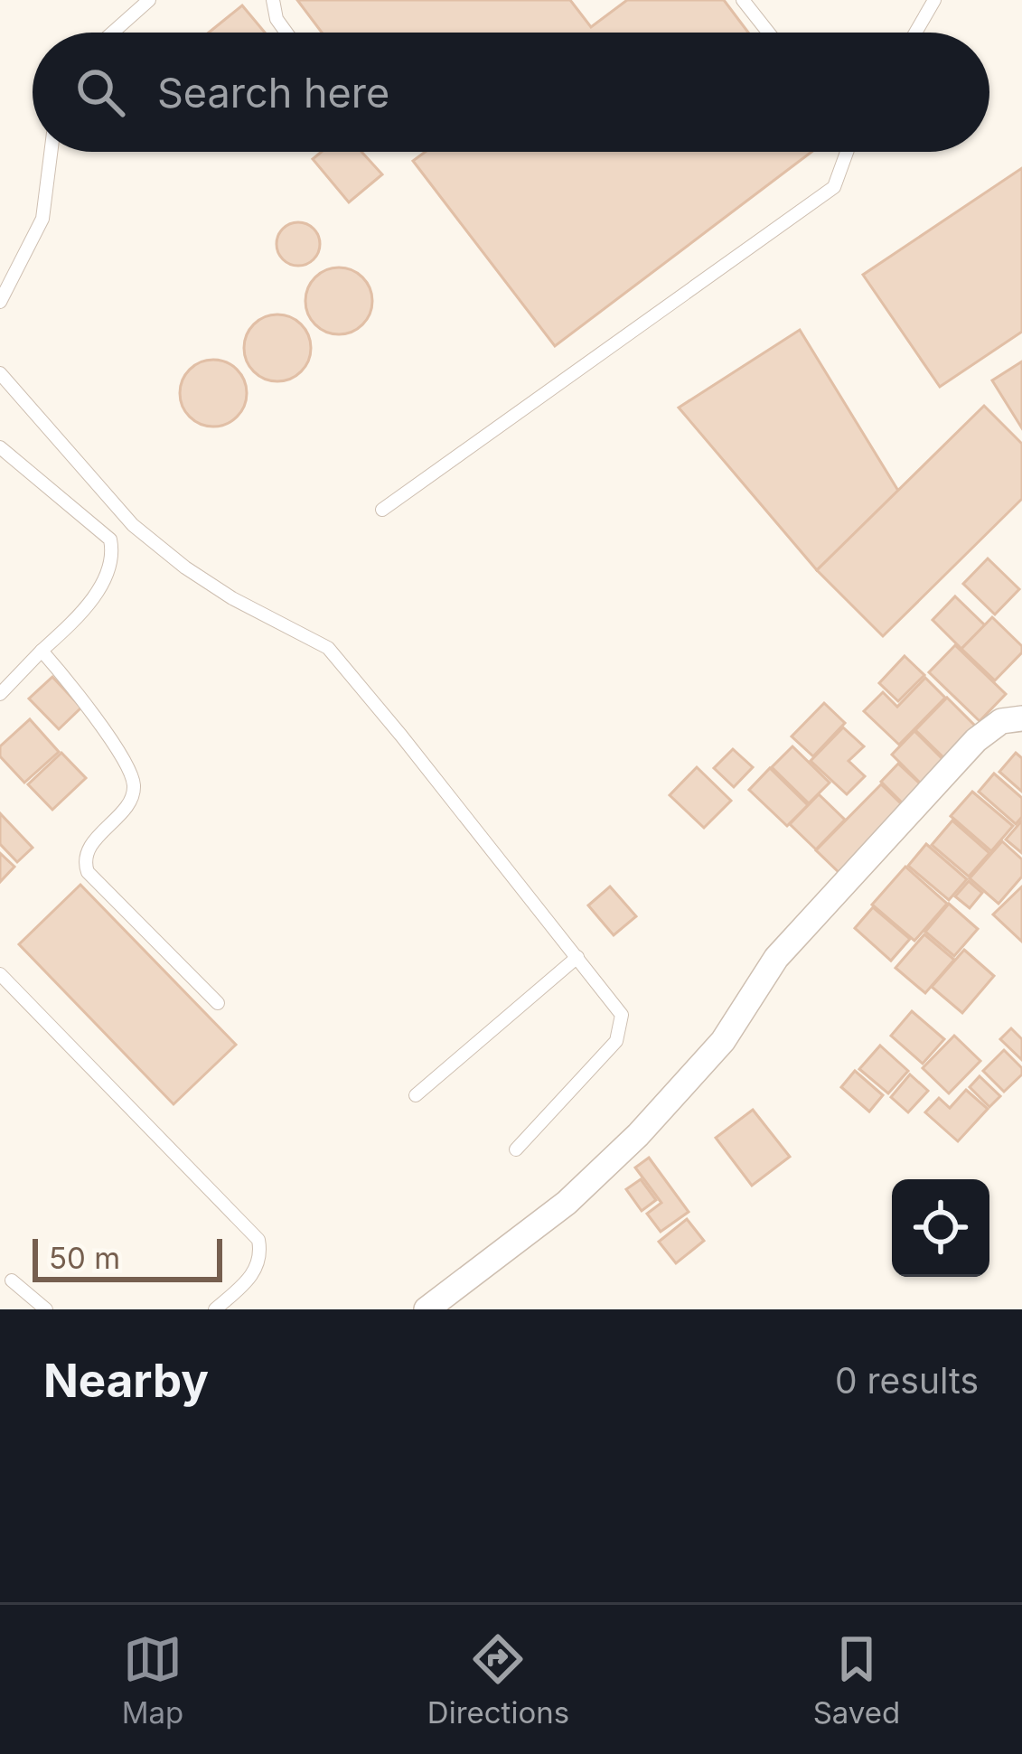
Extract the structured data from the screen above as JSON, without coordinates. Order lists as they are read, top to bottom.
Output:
{
  "scale_bar": "50 m",
  "page": {
    "search": "Search here",
    "scale": "50 m",
    "heading": ["Nearby", "0 results"],
    "nav": ["Map", "Directions", "Saved"]
  }
}
